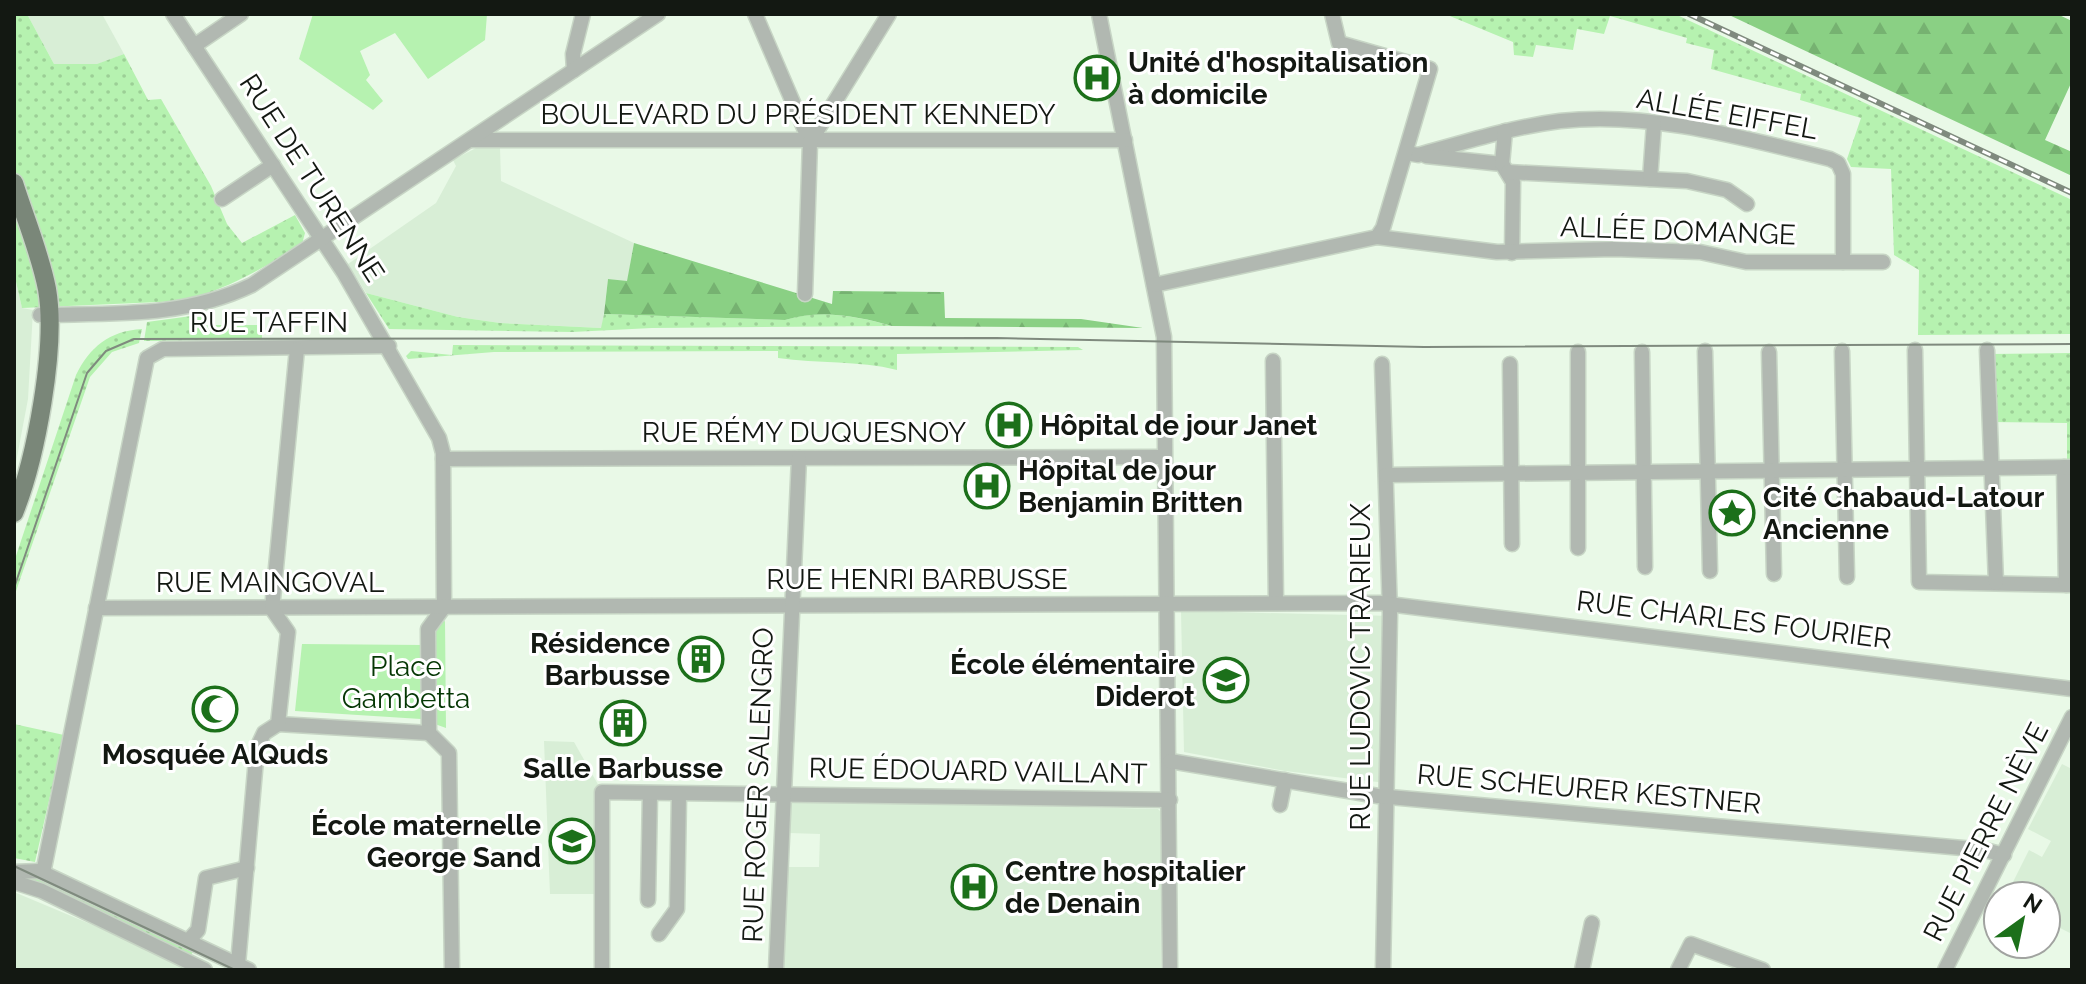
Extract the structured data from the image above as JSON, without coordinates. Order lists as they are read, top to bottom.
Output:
{
  "streets": {
    "street": [
      "BOULEVARD DU PRÉSIDENT KENNEDY",
      "ALLÉE EIFFEL",
      "RUE DE TURENNE",
      "ALLÉE DOMANGE",
      "RUE TAFFIN",
      "RUE RÉMY DUQUESNOY",
      "RUE HENRI BARBUSSE",
      "RUE MAINGOVAL",
      "RUE CHARLES FOURIER",
      "RUE LUDOVIC TRARIEUX",
      "RUE ÉDOUARD VAILLANT",
      "RUE ROGER SALENGRO",
      "RUE SCHEURER KESTNER",
      "RUE PIERRE NÈVE"
    ]
  },
  "crossings": [
    ["ALLÉE EIFFEL", "ALLÉE DOMANGE"],
    ["RUE DE TURENNE", "RUE TAFFIN"],
    ["RUE DE TURENNE", "RUE RÉMY DUQUESNOY"],
    ["RUE DE TURENNE", "RUE HENRI BARBUSSE"],
    ["RUE DE TURENNE", "RUE MAINGOVAL"],
    ["RUE TAFFIN", "RUE MAINGOVAL"],
    ["RUE RÉMY DUQUESNOY", "RUE ROGER SALENGRO"],
    ["RUE HENRI BARBUSSE", "RUE MAINGOVAL"],
    ["RUE HENRI BARBUSSE", "RUE CHARLES FOURIER"],
    ["RUE HENRI BARBUSSE", "RUE LUDOVIC TRARIEUX"],
    ["RUE HENRI BARBUSSE", "RUE ROGER SALENGRO"],
    ["RUE CHARLES FOURIER", "RUE LUDOVIC TRARIEUX"],
    ["RUE LUDOVIC TRARIEUX", "RUE SCHEURER KESTNER"],
    ["RUE ÉDOUARD VAILLANT", "RUE ROGER SALENGRO"],
    ["RUE SCHEURER KESTNER", "RUE PIERRE NÈVE"]
  ],
  "parks": ["Place Gambetta"],
  "places": {
    "hospital": [
      "Unité d'hospitalisation à domicile",
      "Hôpital de jour Janet",
      "Hôpital de jour Benjamin Britten",
      "Centre hospitalier de Denain"
    ],
    "place": ["Cité Chabaud-Latour Ancienne"],
    "building": ["Résidence Barbusse", "Salle Barbusse"],
    "school or university": ["École élémentaire Diderot", "École maternelle George Sand"],
    "mosque": ["Mosquée AlQuds"]
  },
  "north": "top right"
}
